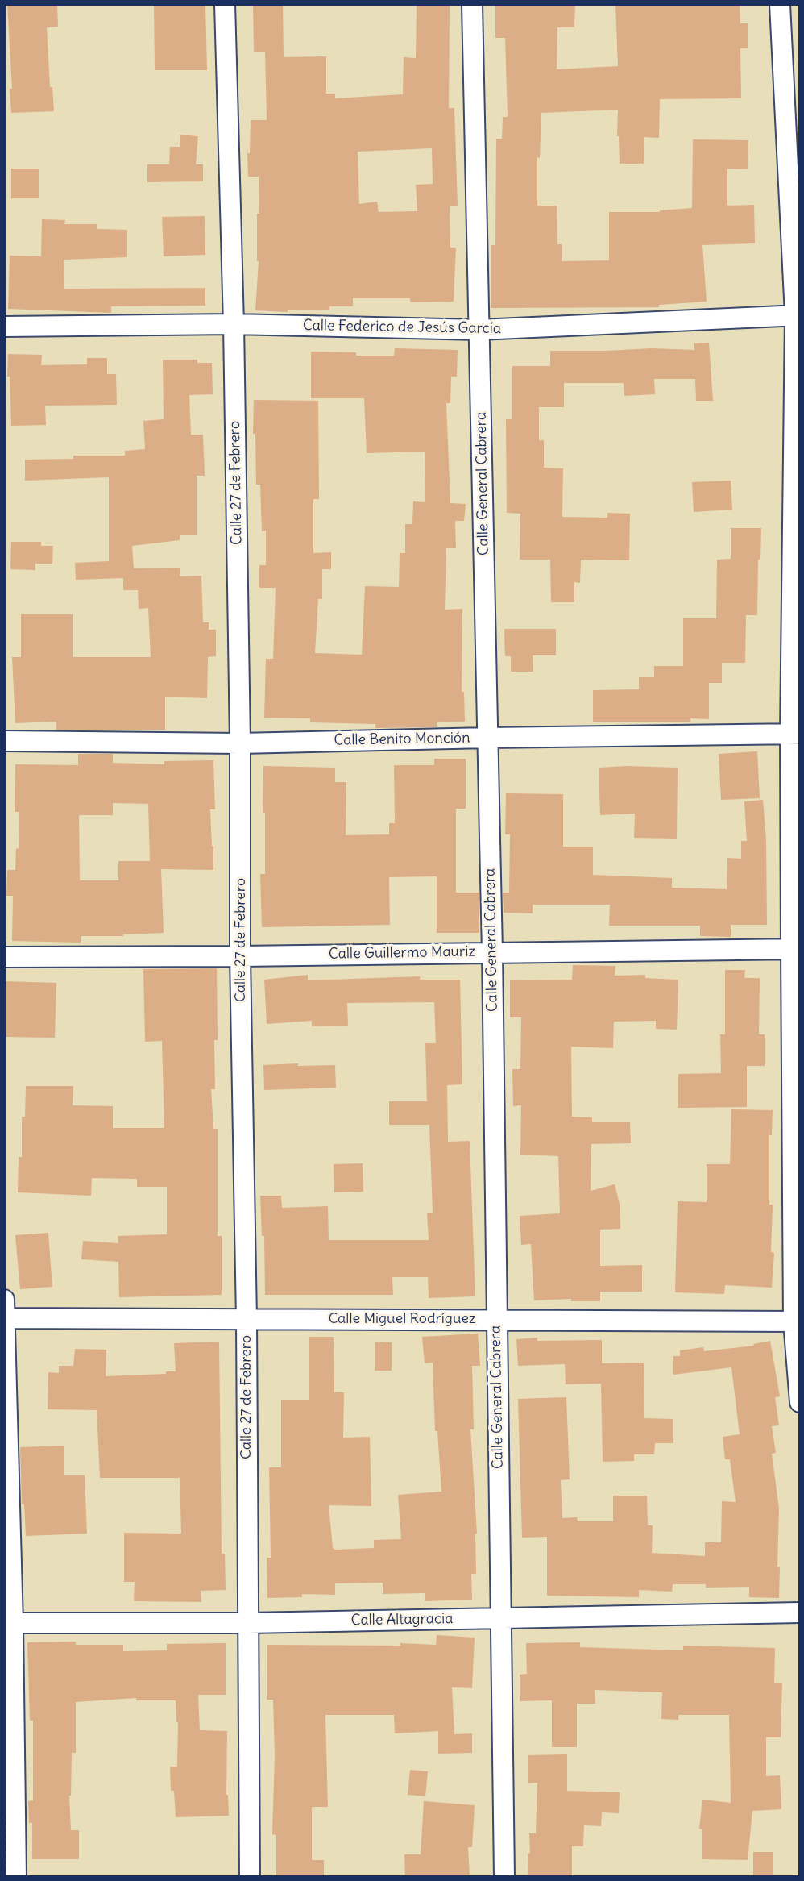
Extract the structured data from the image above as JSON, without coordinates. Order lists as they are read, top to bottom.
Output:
{
  "streets": {
    "street": [
      "Calle Federico de Jesús García",
      "Calle 27 de Febrero",
      "Calle General Cabrera",
      "Calle Benito Monción",
      "Calle Guillermo Mauriz",
      "Calle Miguel Rodríguez",
      "Calle Altagracia"
    ]
  },
  "crossings": [
    ["Calle Federico de Jesús García", "Calle 27 de Febrero"],
    ["Calle Federico de Jesús García", "Calle General Cabrera"],
    ["Calle 27 de Febrero", "Calle Benito Monción"],
    ["Calle 27 de Febrero", "Calle Guillermo Mauriz"],
    ["Calle 27 de Febrero", "Calle Miguel Rodríguez"],
    ["Calle 27 de Febrero", "Calle Altagracia"],
    ["Calle General Cabrera", "Calle Benito Monción"],
    ["Calle General Cabrera", "Calle Guillermo Mauriz"],
    ["Calle General Cabrera", "Calle Miguel Rodríguez"],
    ["Calle General Cabrera", "Calle Altagracia"]
  ]
}
